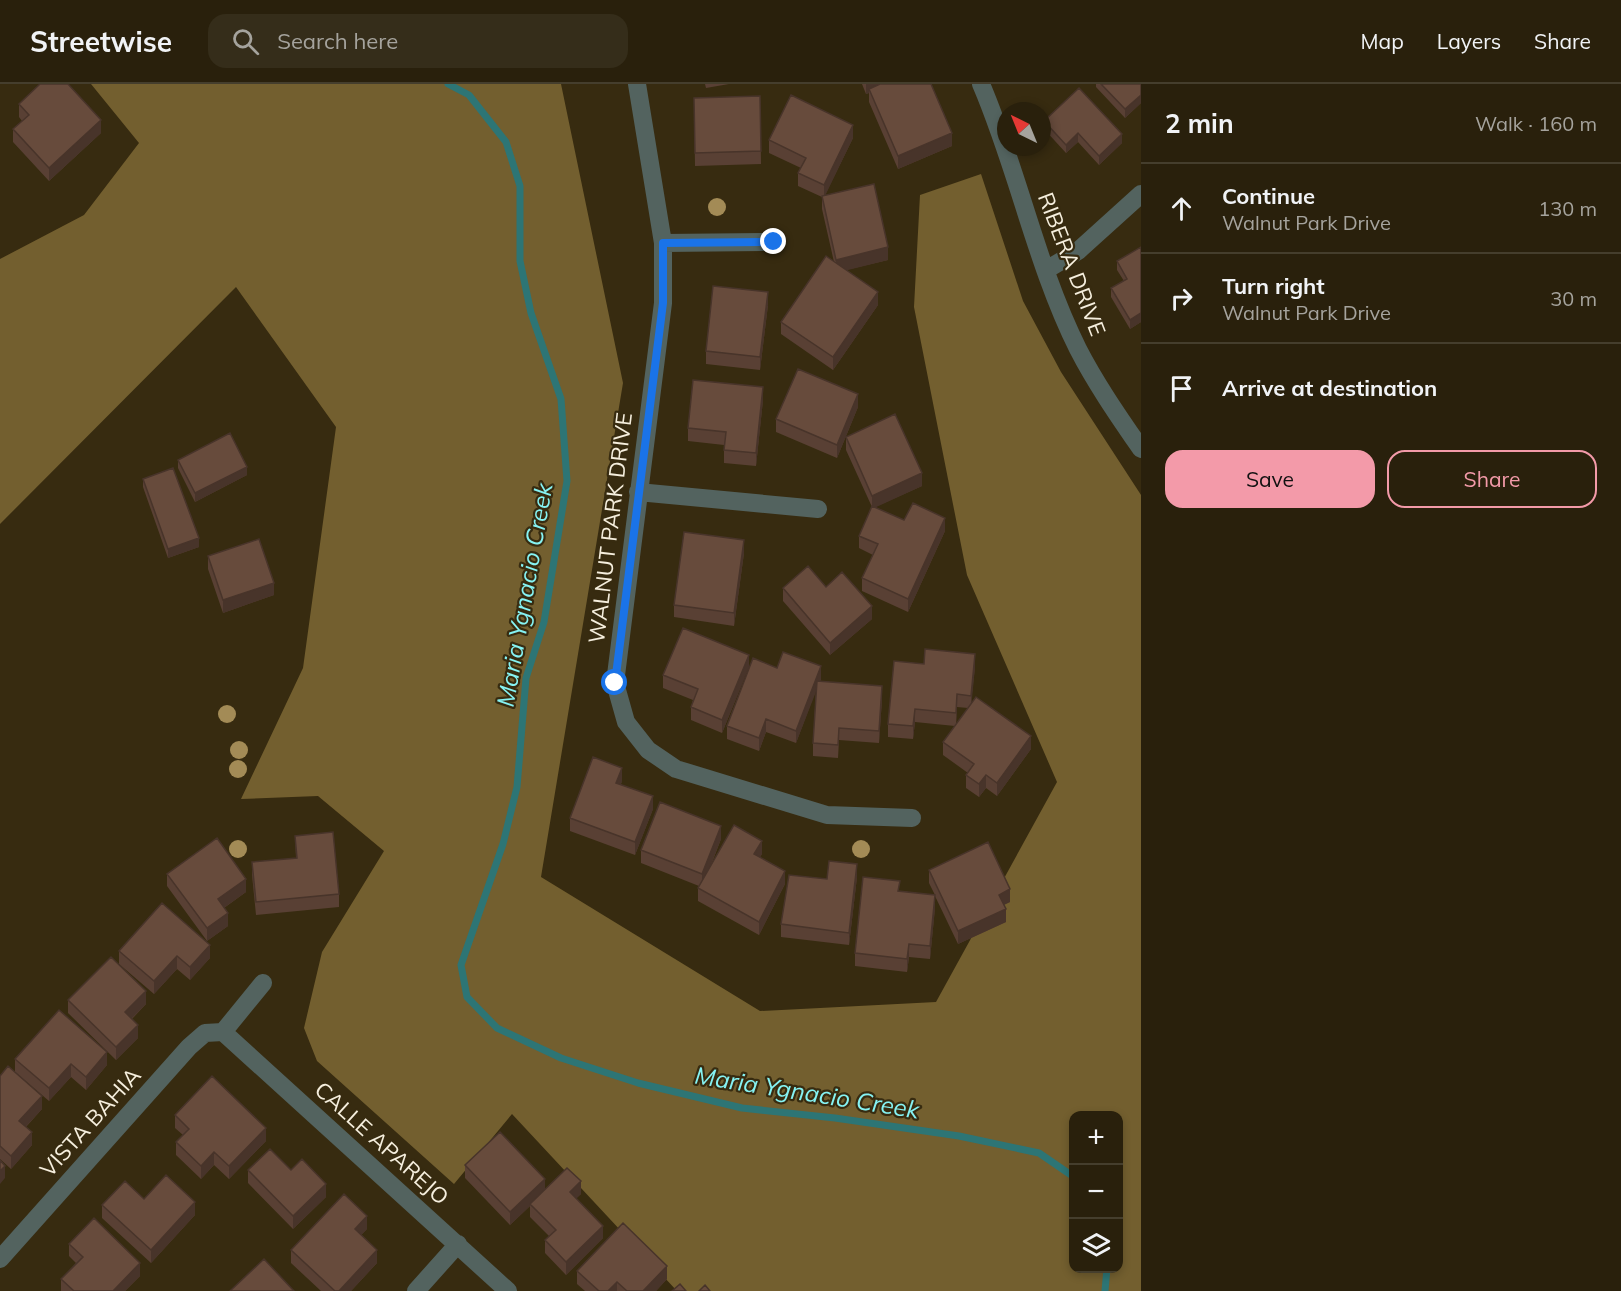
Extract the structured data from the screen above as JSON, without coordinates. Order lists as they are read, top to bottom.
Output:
{
  "streets": {
    "street": [
      "RIBERA DRIVE",
      "WALNUT PARK DRIVE",
      "VISTA BAHIA",
      "CALLE APAREJO"
    ]
  },
  "crossings": [
    ["VISTA BAHIA", "CALLE APAREJO"]
  ],
  "water": ["Maria Ygnacio Creek"],
  "north": "top left",
  "page": {
    "header": "Streetwise",
    "search": "Search here",
    "nav": ["Map", "Layers", "Share"],
    "heading": ["2 min", "Walk · 160 m"],
    "list": [
      ["Continue", "Walnut Park Drive", "130 m"],
      ["Turn right", "Walnut Park Drive", "30 m"],
      "Arrive at destination"
    ],
    "buttons": ["Save", "Share"],
    "map_buttons": ["+", "−"]
  }
}
